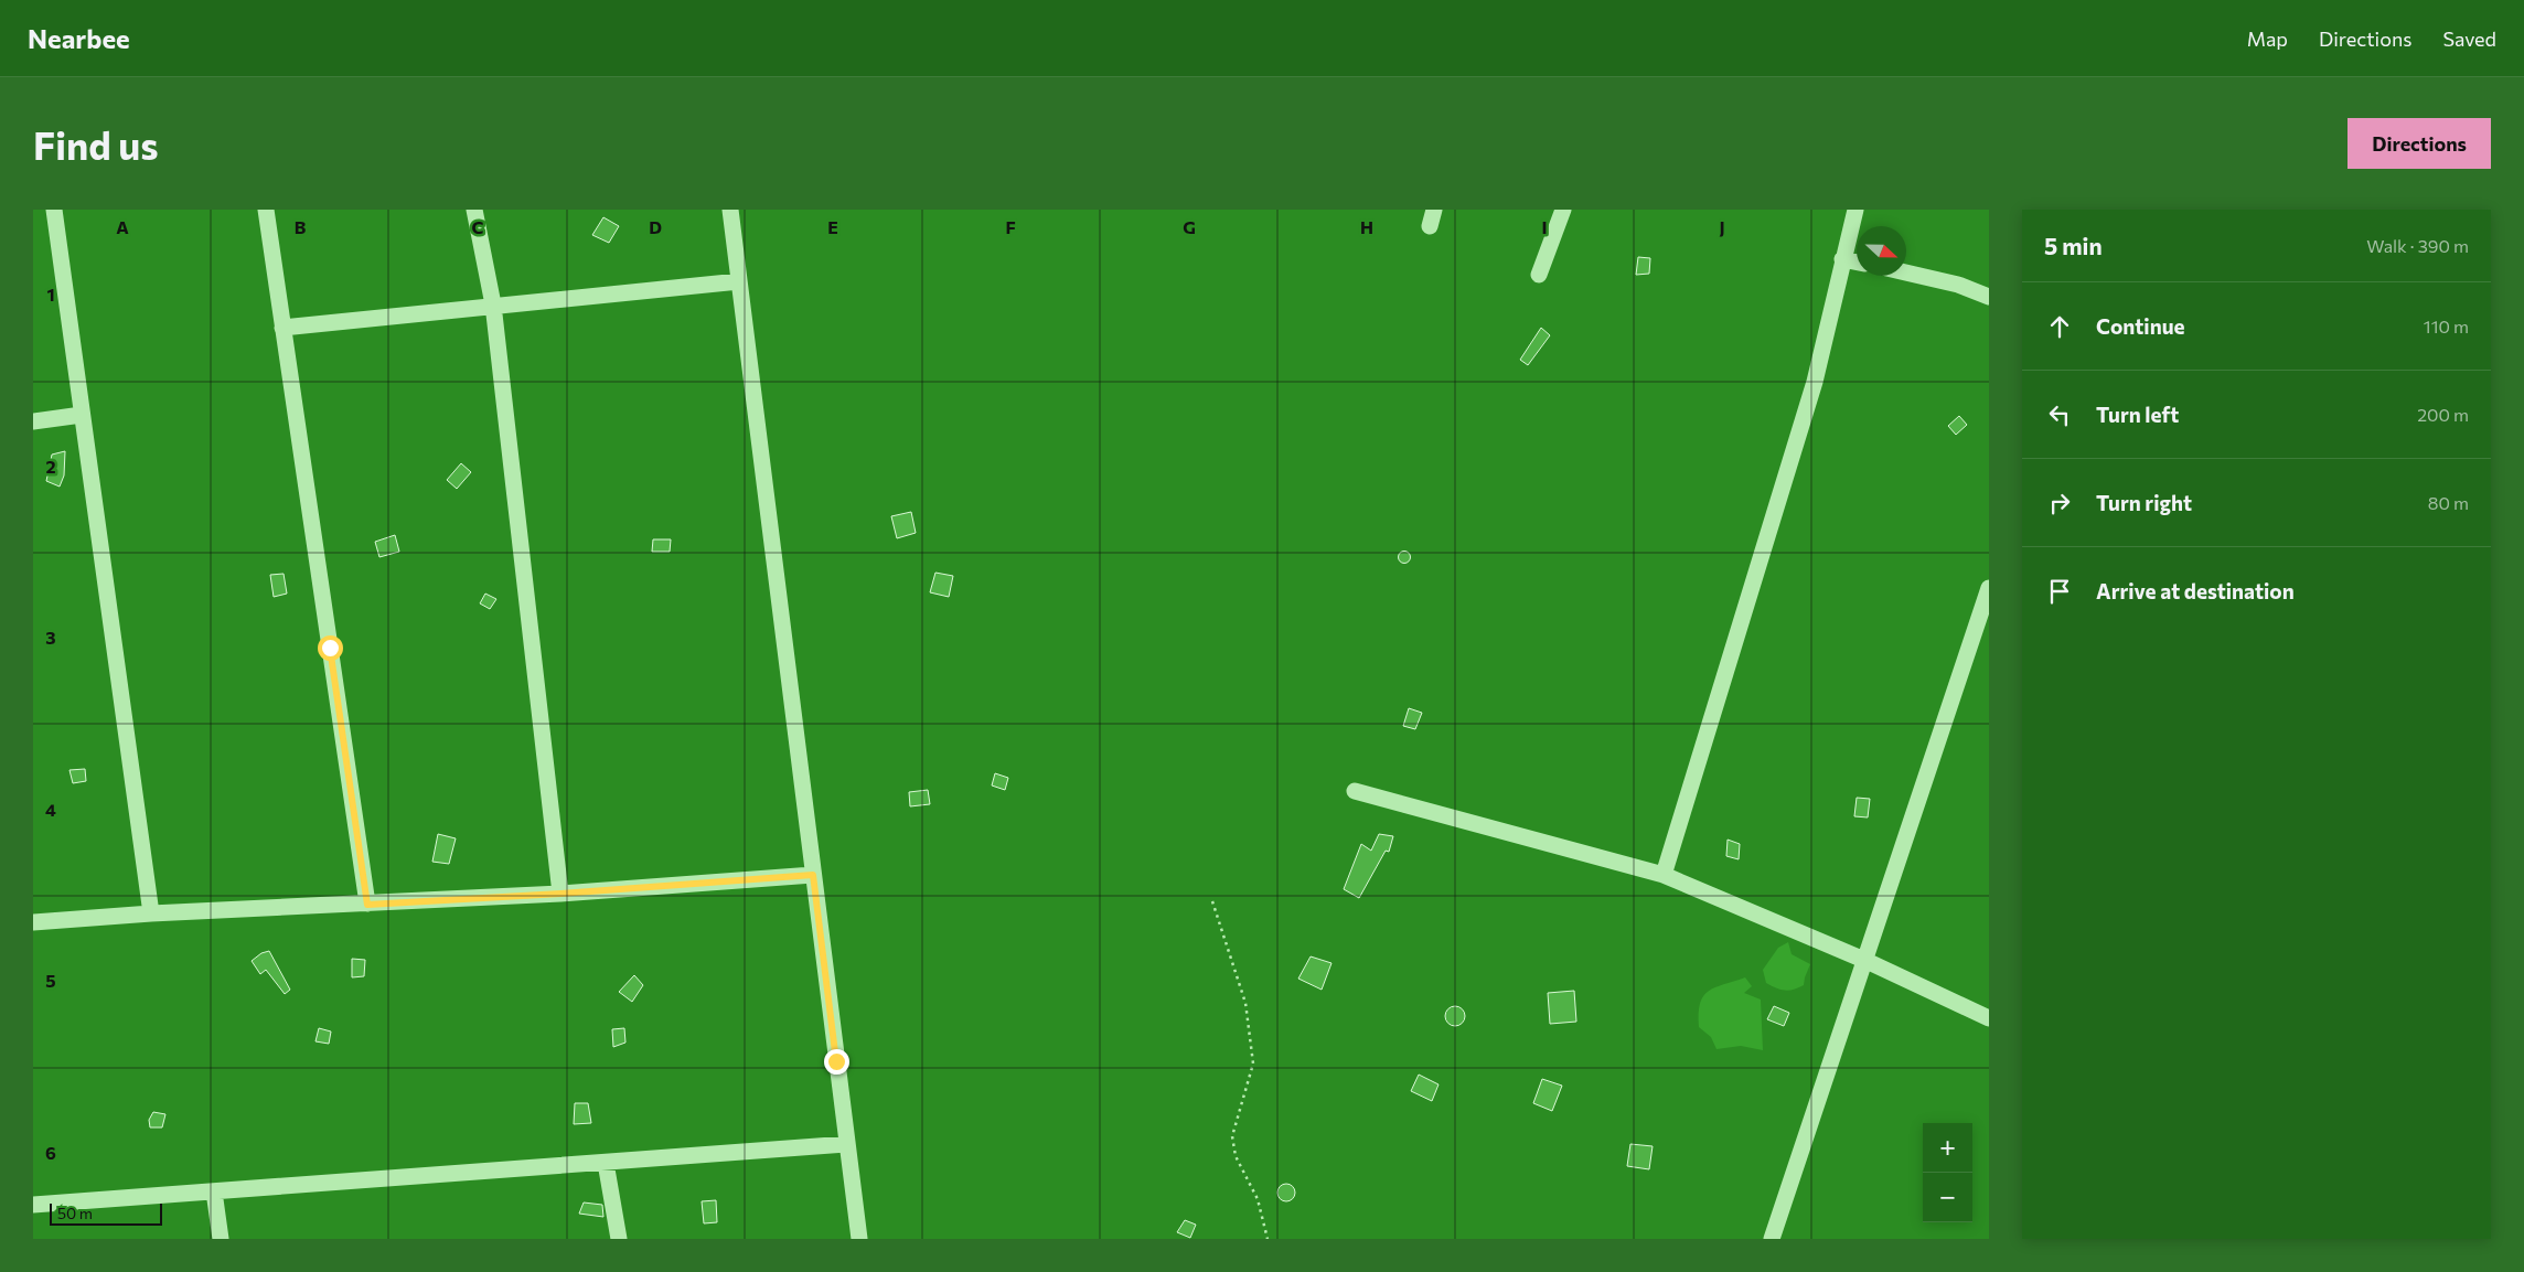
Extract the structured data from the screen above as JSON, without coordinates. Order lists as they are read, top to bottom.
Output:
{
  "scale_bar": "50 m",
  "north": "right",
  "page": {
    "header": "Nearbee",
    "nav": ["Map", "Directions", "Saved"],
    "buttons": "Directions",
    "title": "Find us",
    "heading": ["5 min", "Walk · 390 m"],
    "list": [
      ["Continue", "110 m"],
      ["Turn left", "200 m"],
      ["Turn right", "80 m"],
      "Arrive at destination"
    ],
    "map_buttons": ["+", "−"],
    "scale": "50 m"
  },
  "grid": {
    "columns": [
      "A",
      "B",
      "C",
      "D",
      "E",
      "F",
      "G",
      "H",
      "I",
      "J"
    ],
    "rows": [
      "1",
      "2",
      "3",
      "4",
      "5",
      "6"
    ]
  }
}
